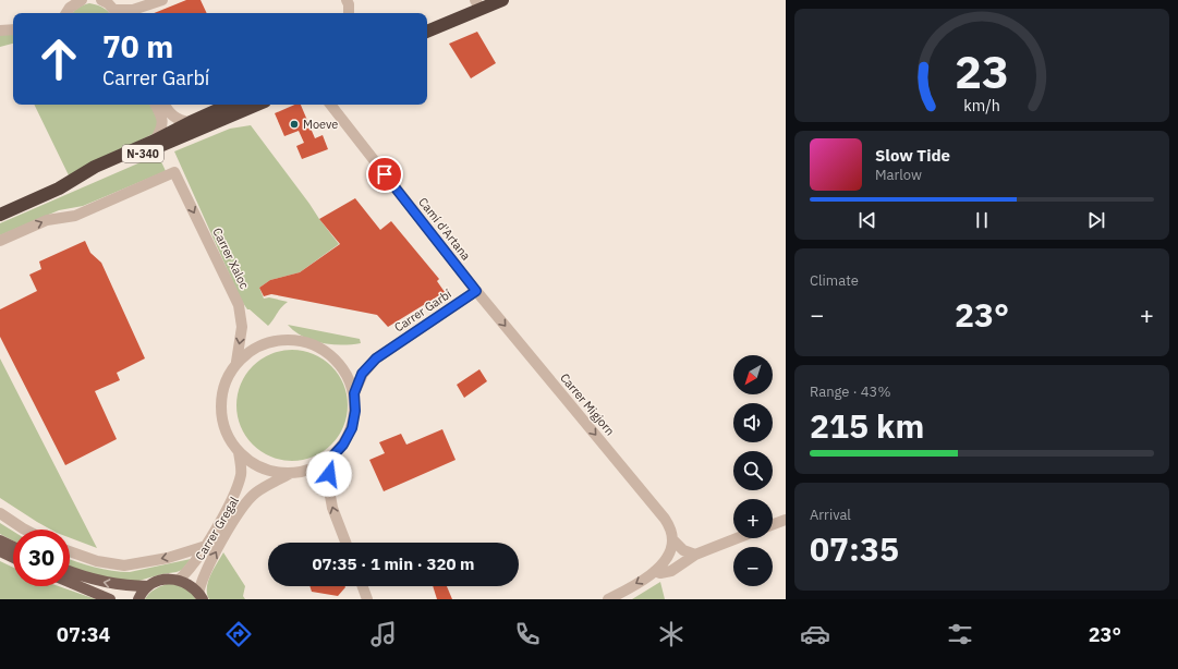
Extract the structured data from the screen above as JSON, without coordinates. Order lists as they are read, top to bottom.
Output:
{
  "streets": {
    "highway": ["N-340"],
    "street": [
      "Camí d'Artana",
      "Carrer Xaloc",
      "Carrer Garbí",
      "Carrer Migjorn",
      "Carrer Gregal"
    ]
  },
  "crossings": [
    ["Camí d'Artana", "Carrer Garbí"],
    ["Camí d'Artana", "Carrer Migjorn"],
    ["Carrer Xaloc", "Carrer Garbí"],
    ["Carrer Xaloc", "Carrer Gregal"],
    ["Carrer Garbí", "Carrer Migjorn"],
    ["Carrer Garbí", "Carrer Gregal"]
  ],
  "one_way": ["Carrer Migjorn"],
  "places": ["Moeve"],
  "north": "bottom left",
  "page": {
    "turn": ["70 m", "Carrer Garbí"],
    "song": ["Slow Tide", "Marlow"],
    "tile": [
      "Climate",
      ["Range · 43%", "215 km"],
      ["Arrival", "07:35"]
    ],
    "heat": ["−", "23°", "+"],
    "map_buttons": ["+", "−"],
    "limit": "30",
    "trip": "07:35 · 1 min · 320 m",
    "tabs": ["07:34", "23°"],
    "gauge": ["23", "km/h"]
  }
}
